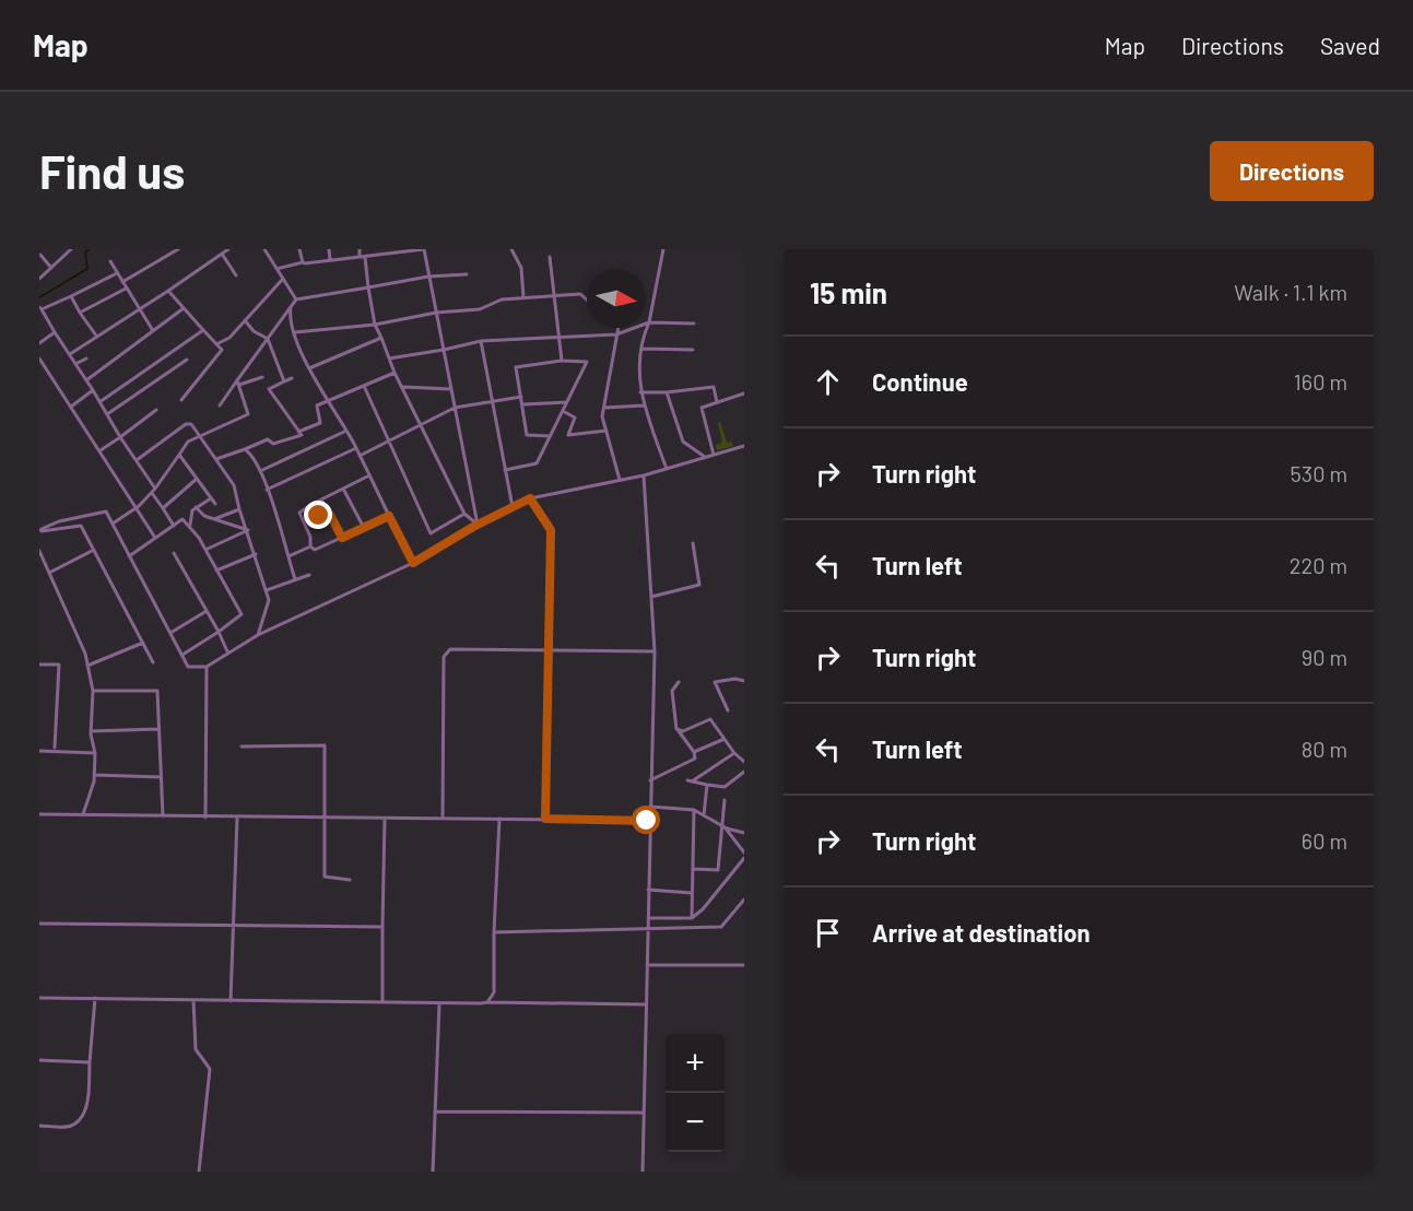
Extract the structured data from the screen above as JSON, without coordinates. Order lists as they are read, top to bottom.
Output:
{
  "north": "right",
  "page": {
    "header": "Map",
    "nav": ["Map", "Directions", "Saved"],
    "buttons": "Directions",
    "title": "Find us",
    "heading": ["15 min", "Walk · 1.1 km"],
    "list": [
      ["Continue", "160 m"],
      ["Turn right", "530 m"],
      ["Turn left", "220 m"],
      ["Turn right", "90 m"],
      ["Turn left", "80 m"],
      ["Turn right", "60 m"],
      "Arrive at destination"
    ],
    "map_buttons": ["+", "−"]
  }
}
